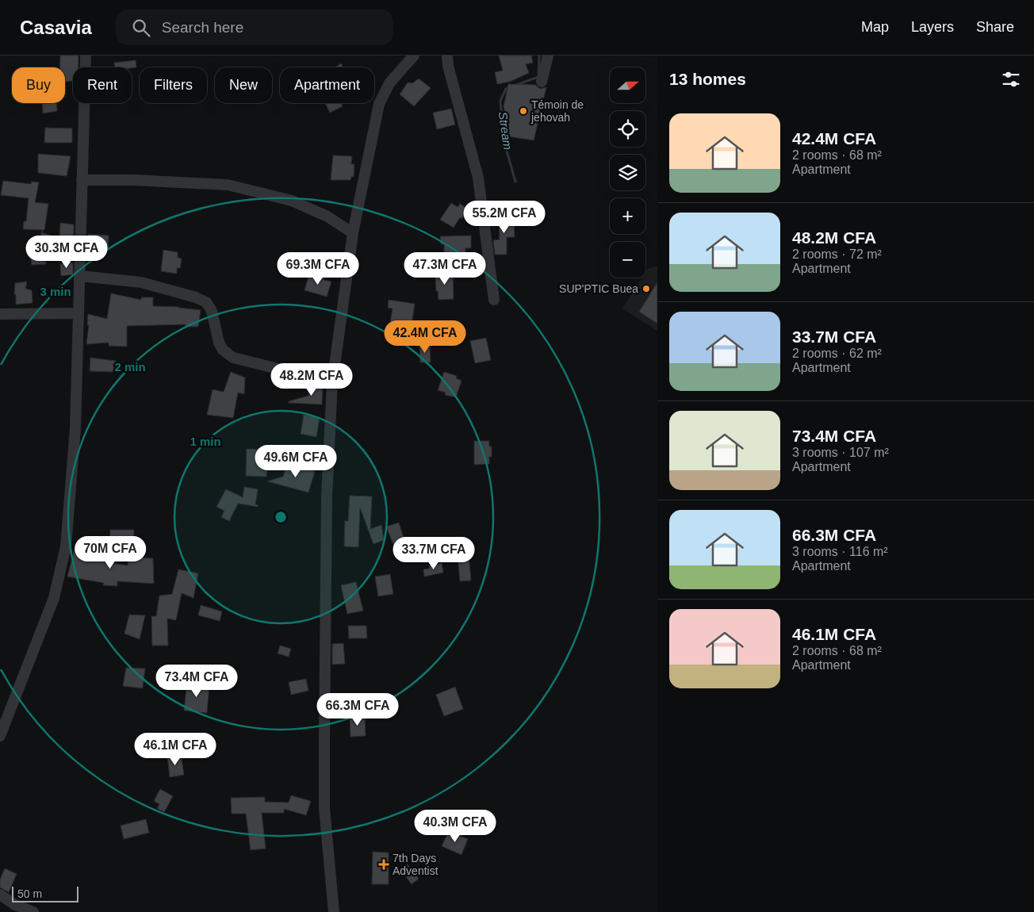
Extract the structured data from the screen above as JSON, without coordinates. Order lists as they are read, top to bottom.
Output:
{
  "water": ["Stream"],
  "places": {
    "other": ["Témoin de jehovah", "SUP'PTIC Buea"],
    "health": ["7th Days Adventist"]
  },
  "scale_bar": "50 m",
  "north": "right",
  "page": {
    "header": "Casavia",
    "search": "Search here",
    "nav": ["Map", "Layers", "Share"],
    "heading": "13 homes",
    "map_buttons": ["+", "−"],
    "chip": [
      "Buy",
      "Rent",
      "Filters",
      "New",
      "Apartment"
    ],
    "list": [
      {
        "name": "42.4M CFA",
        "note": "2 rooms · 68 m² · Apartment"
      },
      {
        "name": "48.2M CFA",
        "note": "2 rooms · 72 m² · Apartment"
      },
      {
        "name": "33.7M CFA",
        "note": "2 rooms · 62 m² · Apartment"
      },
      {
        "name": "73.4M CFA",
        "note": "3 rooms · 107 m² · Apartment"
      },
      {
        "name": "66.3M CFA",
        "note": "3 rooms · 116 m² · Apartment"
      },
      {
        "name": "46.1M CFA",
        "note": "2 rooms · 68 m² · Apartment"
      }
    ],
    "price": [
      "55.2M CFA",
      "30.3M CFA",
      "69.3M CFA",
      "47.3M CFA",
      "42.4M CFA",
      "48.2M CFA",
      "49.6M CFA",
      "70M CFA",
      "33.7M CFA",
      "73.4M CFA",
      "66.3M CFA",
      "46.1M CFA",
      "40.3M CFA"
    ],
    "scale": "50 m"
  },
  "rings": ["3 min", "2 min", "1 min"]
}
